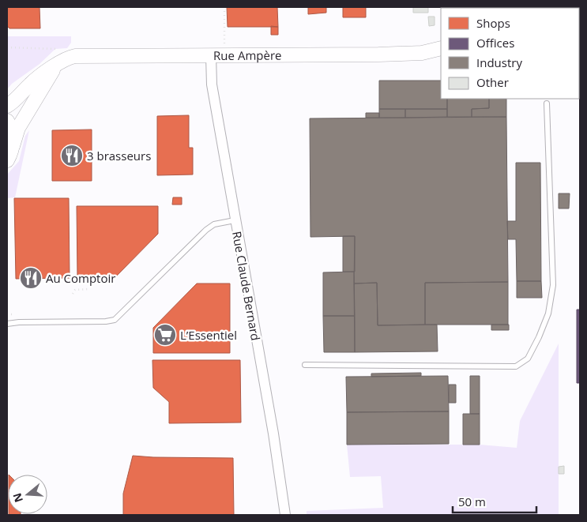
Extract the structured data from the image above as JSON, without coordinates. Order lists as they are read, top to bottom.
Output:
{
  "streets": {
    "street": ["Rue Ampère", "Rue Claude Bernard"]
  },
  "crossings": [
    ["Rue Ampère", "Rue Claude Bernard"]
  ],
  "places": {
    "restaurant": ["3 brasseurs", "Au Comptoir"],
    "supermarket": ["L’Essentiel"]
  },
  "legend": [
    "Shops",
    "Offices",
    "Industry",
    "Other"
  ],
  "scale_bar": "50 m",
  "north": "left"
}
